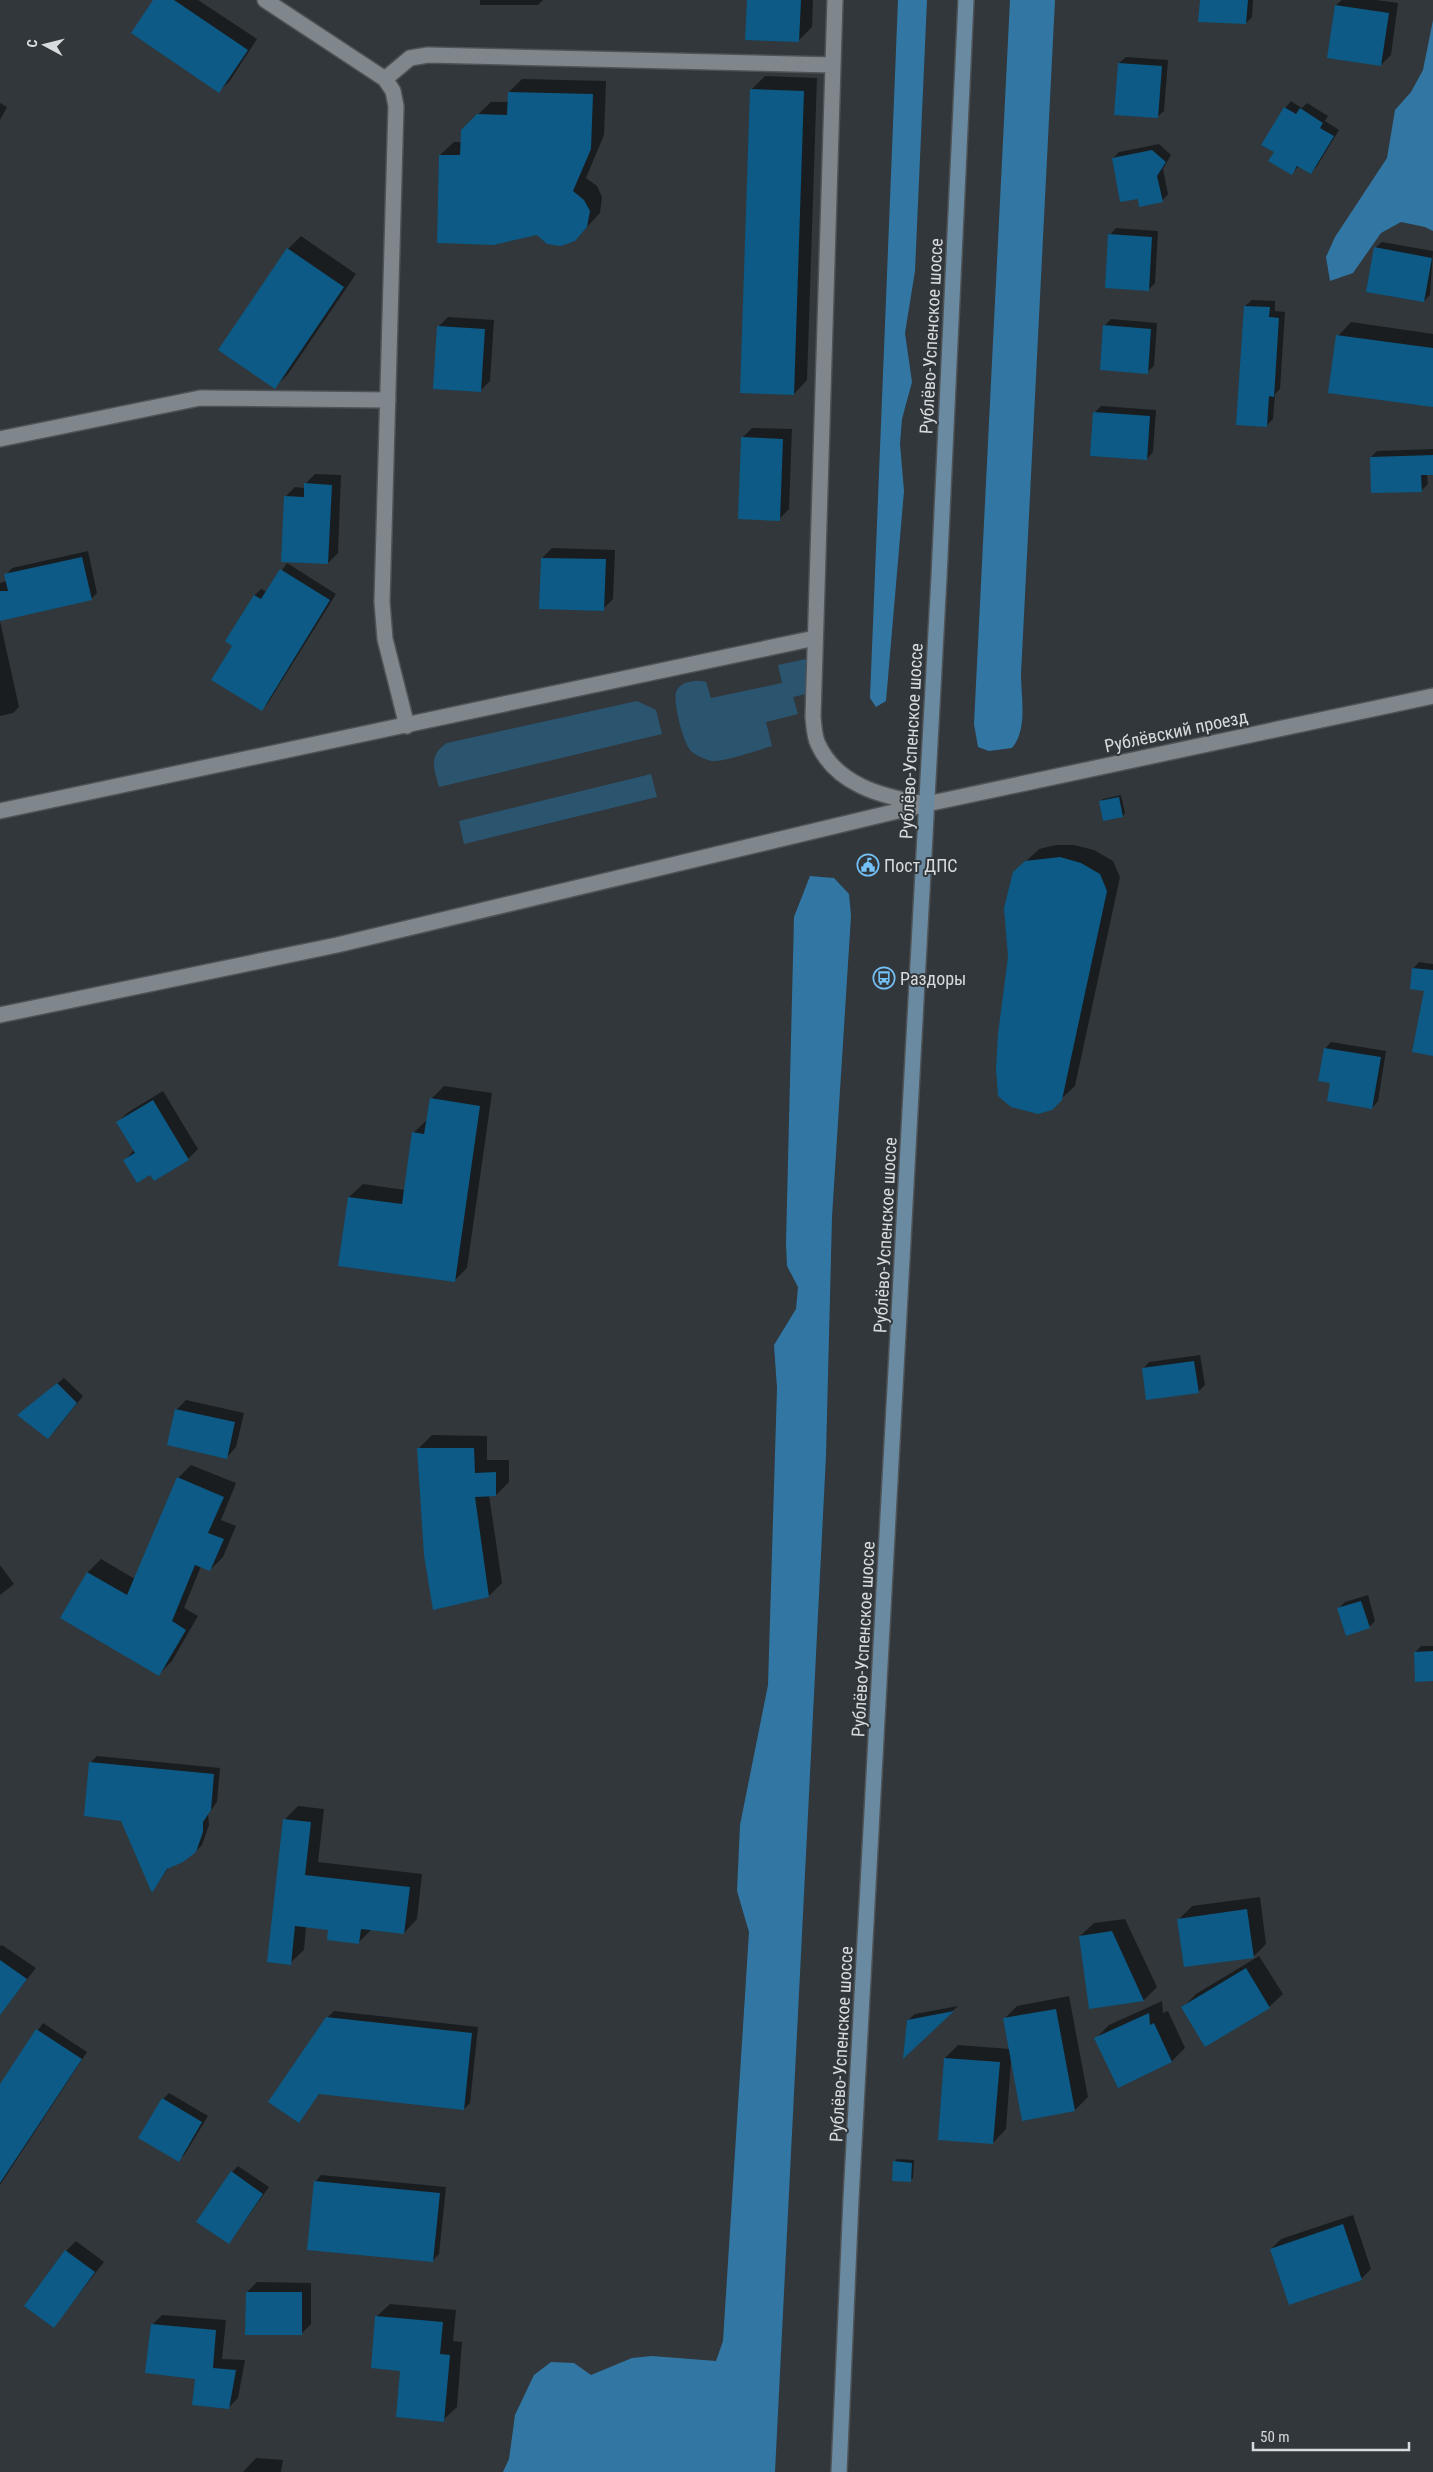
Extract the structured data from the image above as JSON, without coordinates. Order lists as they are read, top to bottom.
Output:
{
  "streets": {
    "main road": ["Рублёво-Успенское шоссе"],
    "street": ["Рублёвский проезд"]
  },
  "crossings": [
    ["Рублёво-Успенское шоссе", "Рублёвский проезд"]
  ],
  "places": {
    "public building": ["Пост ДПС"],
    "bus stop": ["Раздоры"]
  },
  "scale_bar": "50 m",
  "north": "left"
}
